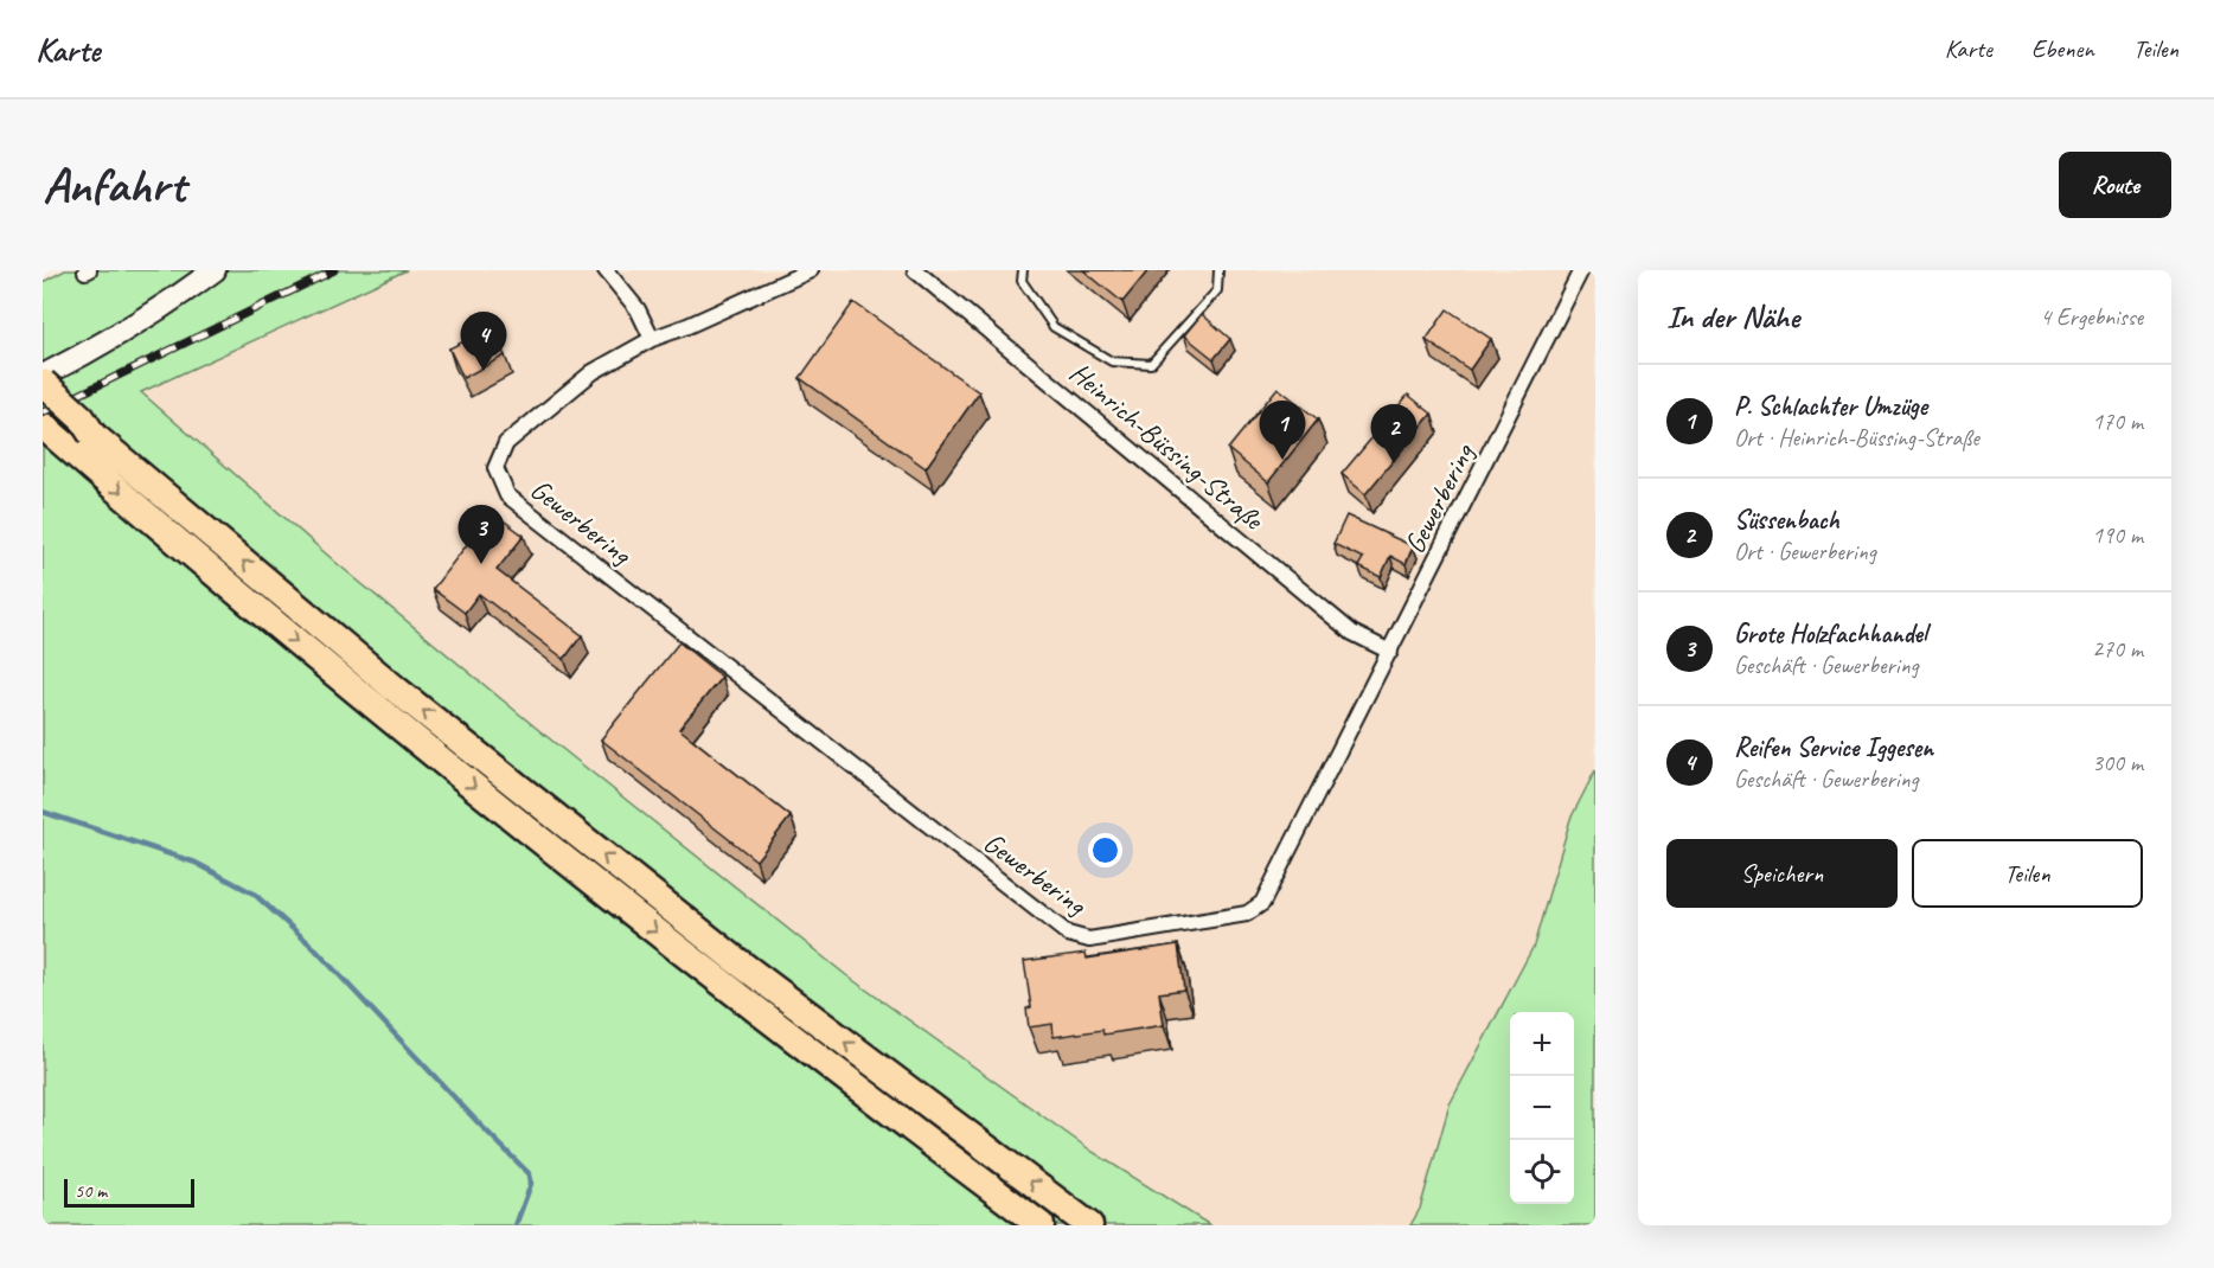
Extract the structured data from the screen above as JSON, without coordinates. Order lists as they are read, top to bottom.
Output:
{
  "streets": {
    "street": ["Heinrich-Büssing-Straße", "Gewerbering"]
  },
  "crossings": [
    ["Heinrich-Büssing-Straße", "Gewerbering"]
  ],
  "scale_bar": "50 m",
  "page": {
    "header": "Karte",
    "nav": ["Karte", "Ebenen", "Teilen"],
    "buttons": [
      "Route",
      ["Speichern", "Teilen"]
    ],
    "title": "Anfahrt",
    "heading": ["In der Nähe", "4 Ergebnisse"],
    "pins": [
      "4",
      "1",
      "2",
      "3"
    ],
    "list": [
      {
        "mark": "1",
        "name": "P. Schlachter Umzüge",
        "note": "Ort · Heinrich-Büssing-Straße",
        "value": "170 m"
      },
      {
        "mark": "2",
        "name": "Süssenbach",
        "note": "Ort · Gewerbering",
        "value": "190 m"
      },
      {
        "mark": "3",
        "name": "Grote Holzfachhandel",
        "note": "Geschäft · Gewerbering",
        "value": "270 m"
      },
      {
        "mark": "4",
        "name": "Reifen Service Iggesen",
        "note": "Geschäft · Gewerbering",
        "value": "300 m"
      }
    ],
    "map_buttons": ["+", "−"],
    "scale": "50 m"
  }
}
